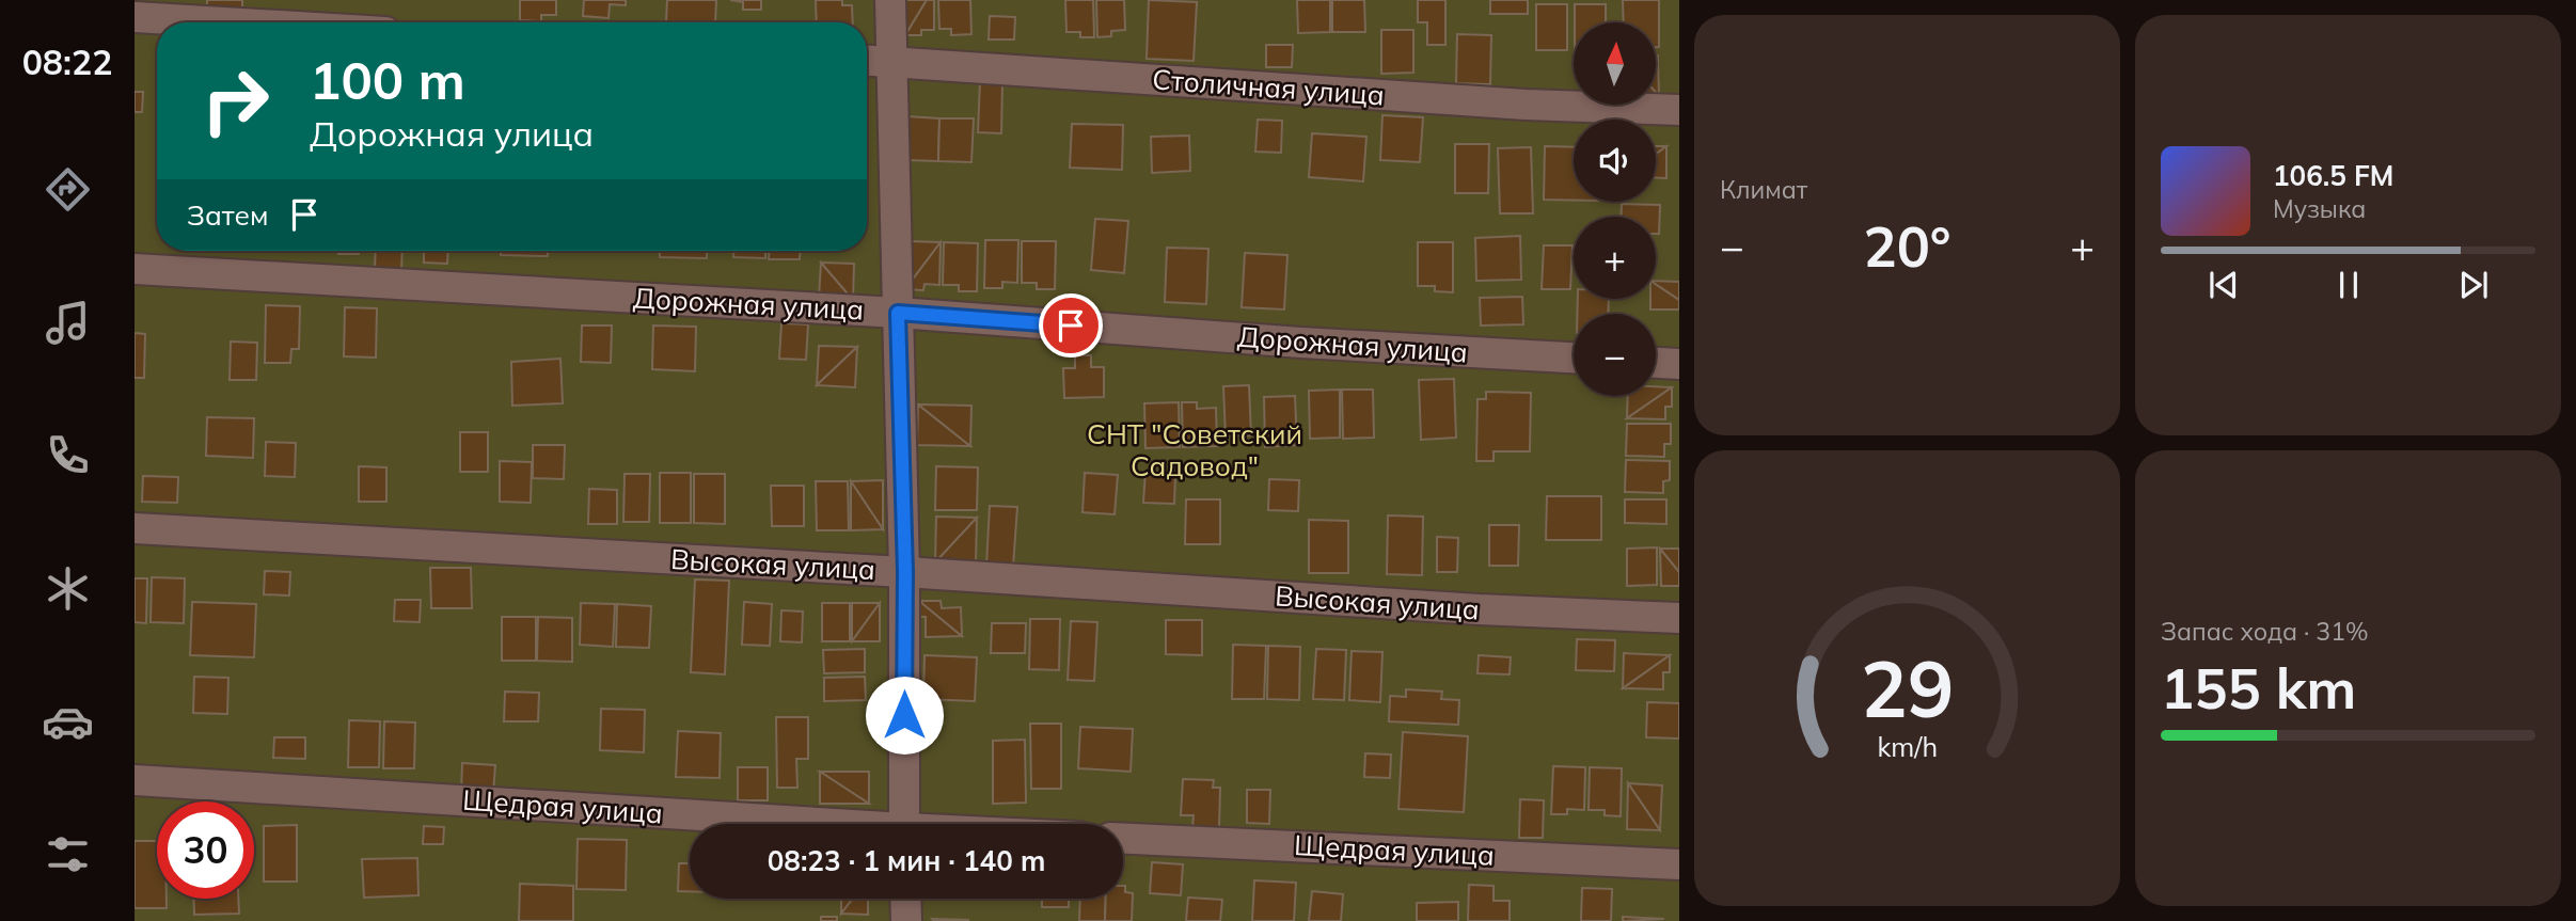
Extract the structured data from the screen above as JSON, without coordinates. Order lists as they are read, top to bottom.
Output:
{
  "streets": {
    "street": [
      "Столичная улица",
      "Дорожная улица",
      "Высокая улица",
      "Щедрая улица"
    ]
  },
  "parks": ["СНТ \"Советский Садовод\""],
  "north": "top",
  "page": {
    "tabs": "08:22",
    "tile": [
      "Климат",
      ["Запас хода · 31%", "155 km"]
    ],
    "map_buttons": ["+", "−"],
    "turn": ["100 m", "Дорожная улица"],
    "song": ["106.5 FM", "Музыка"],
    "then": "Затем",
    "heat": ["−", "20°", "+"],
    "limit": "30",
    "trip": "08:23 · 1 мин · 140 m",
    "gauge": ["29", "km/h"]
  }
}
